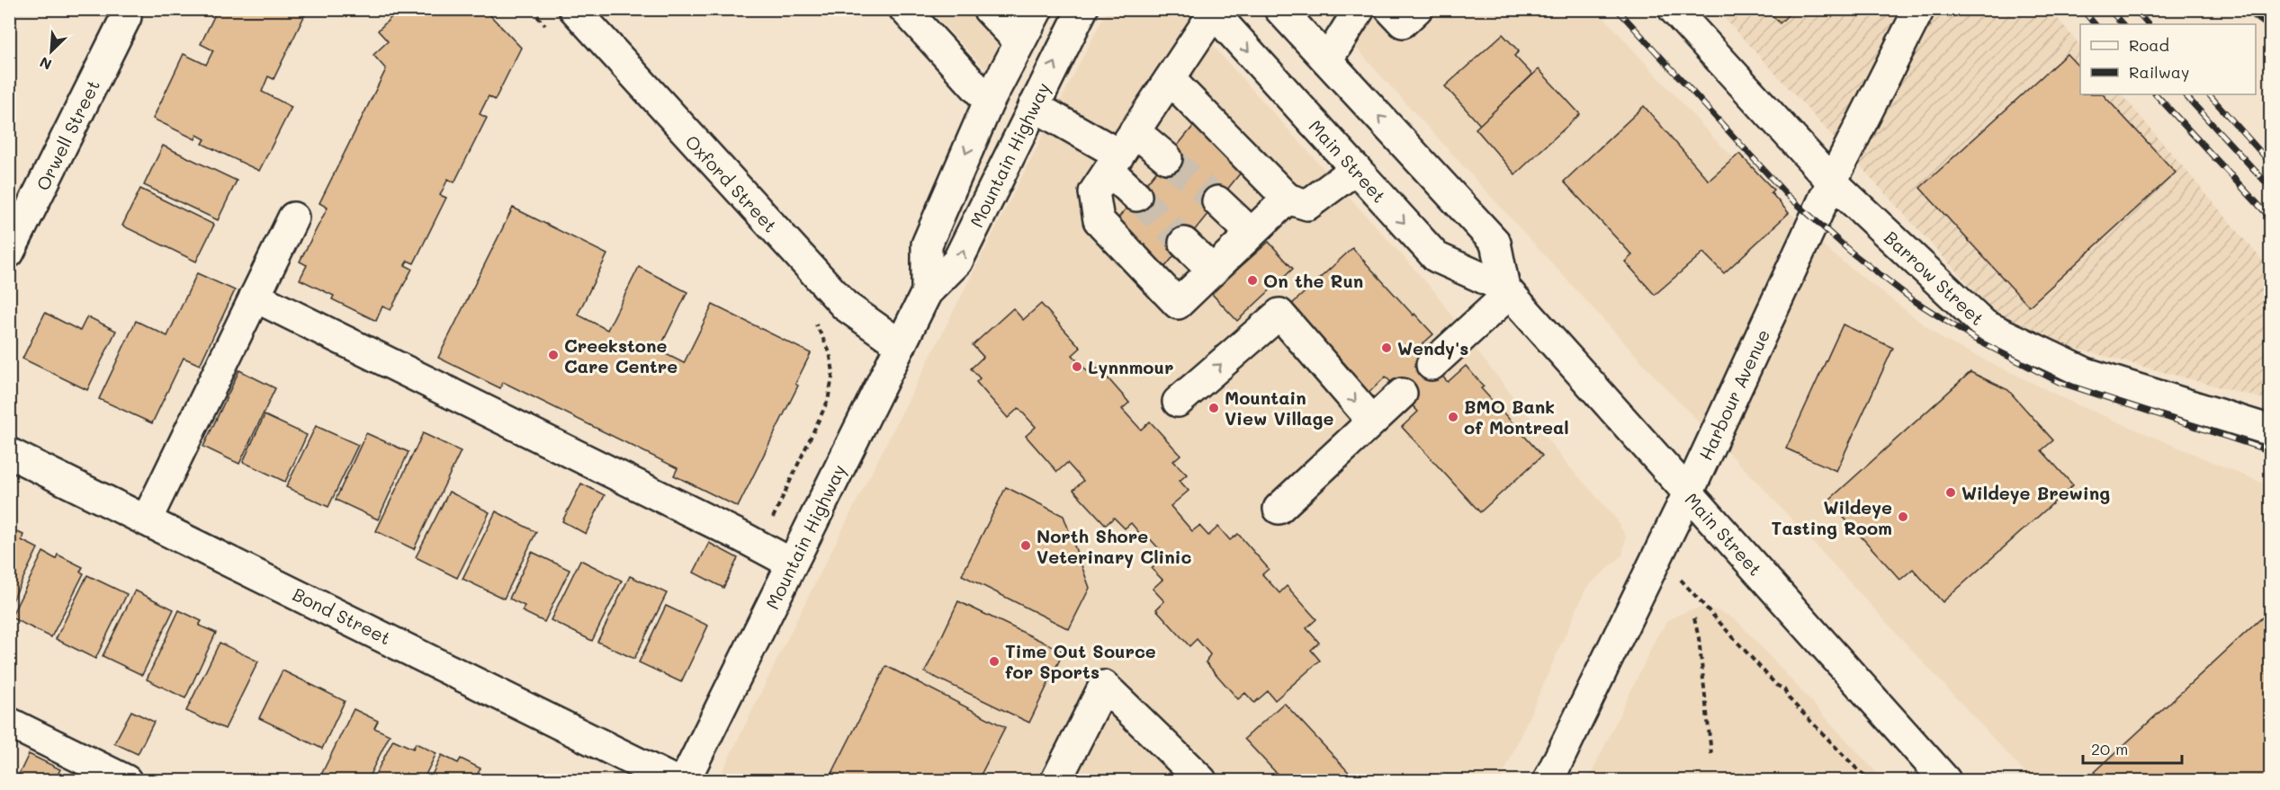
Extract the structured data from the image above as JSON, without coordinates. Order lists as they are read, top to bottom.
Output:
{
  "streets": {
    "street": [
      "Orwell Street",
      "Mountain Highway",
      "Main Street",
      "Oxford Street",
      "Barrow Street",
      "Harbour Avenue",
      "Bond Street"
    ]
  },
  "crossings": [
    ["Mountain Highway", "Oxford Street"],
    ["Mountain Highway", "Bond Street"],
    ["Main Street", "Harbour Avenue"],
    ["Barrow Street", "Harbour Avenue"]
  ],
  "places": [
    "On the Run",
    "Wendy's",
    "Creekstone Care Centre",
    "Lynnmour",
    "Mountain View Village",
    "BMO Bank of Montreal",
    "Wildeye Brewing",
    "Wildeye Tasting Room",
    "North Shore Veterinary Clinic",
    "Time Out Source for Sports"
  ],
  "legend": ["Road", "Railway"],
  "scale_bar": "20 m",
  "north": "bottom left"
}
